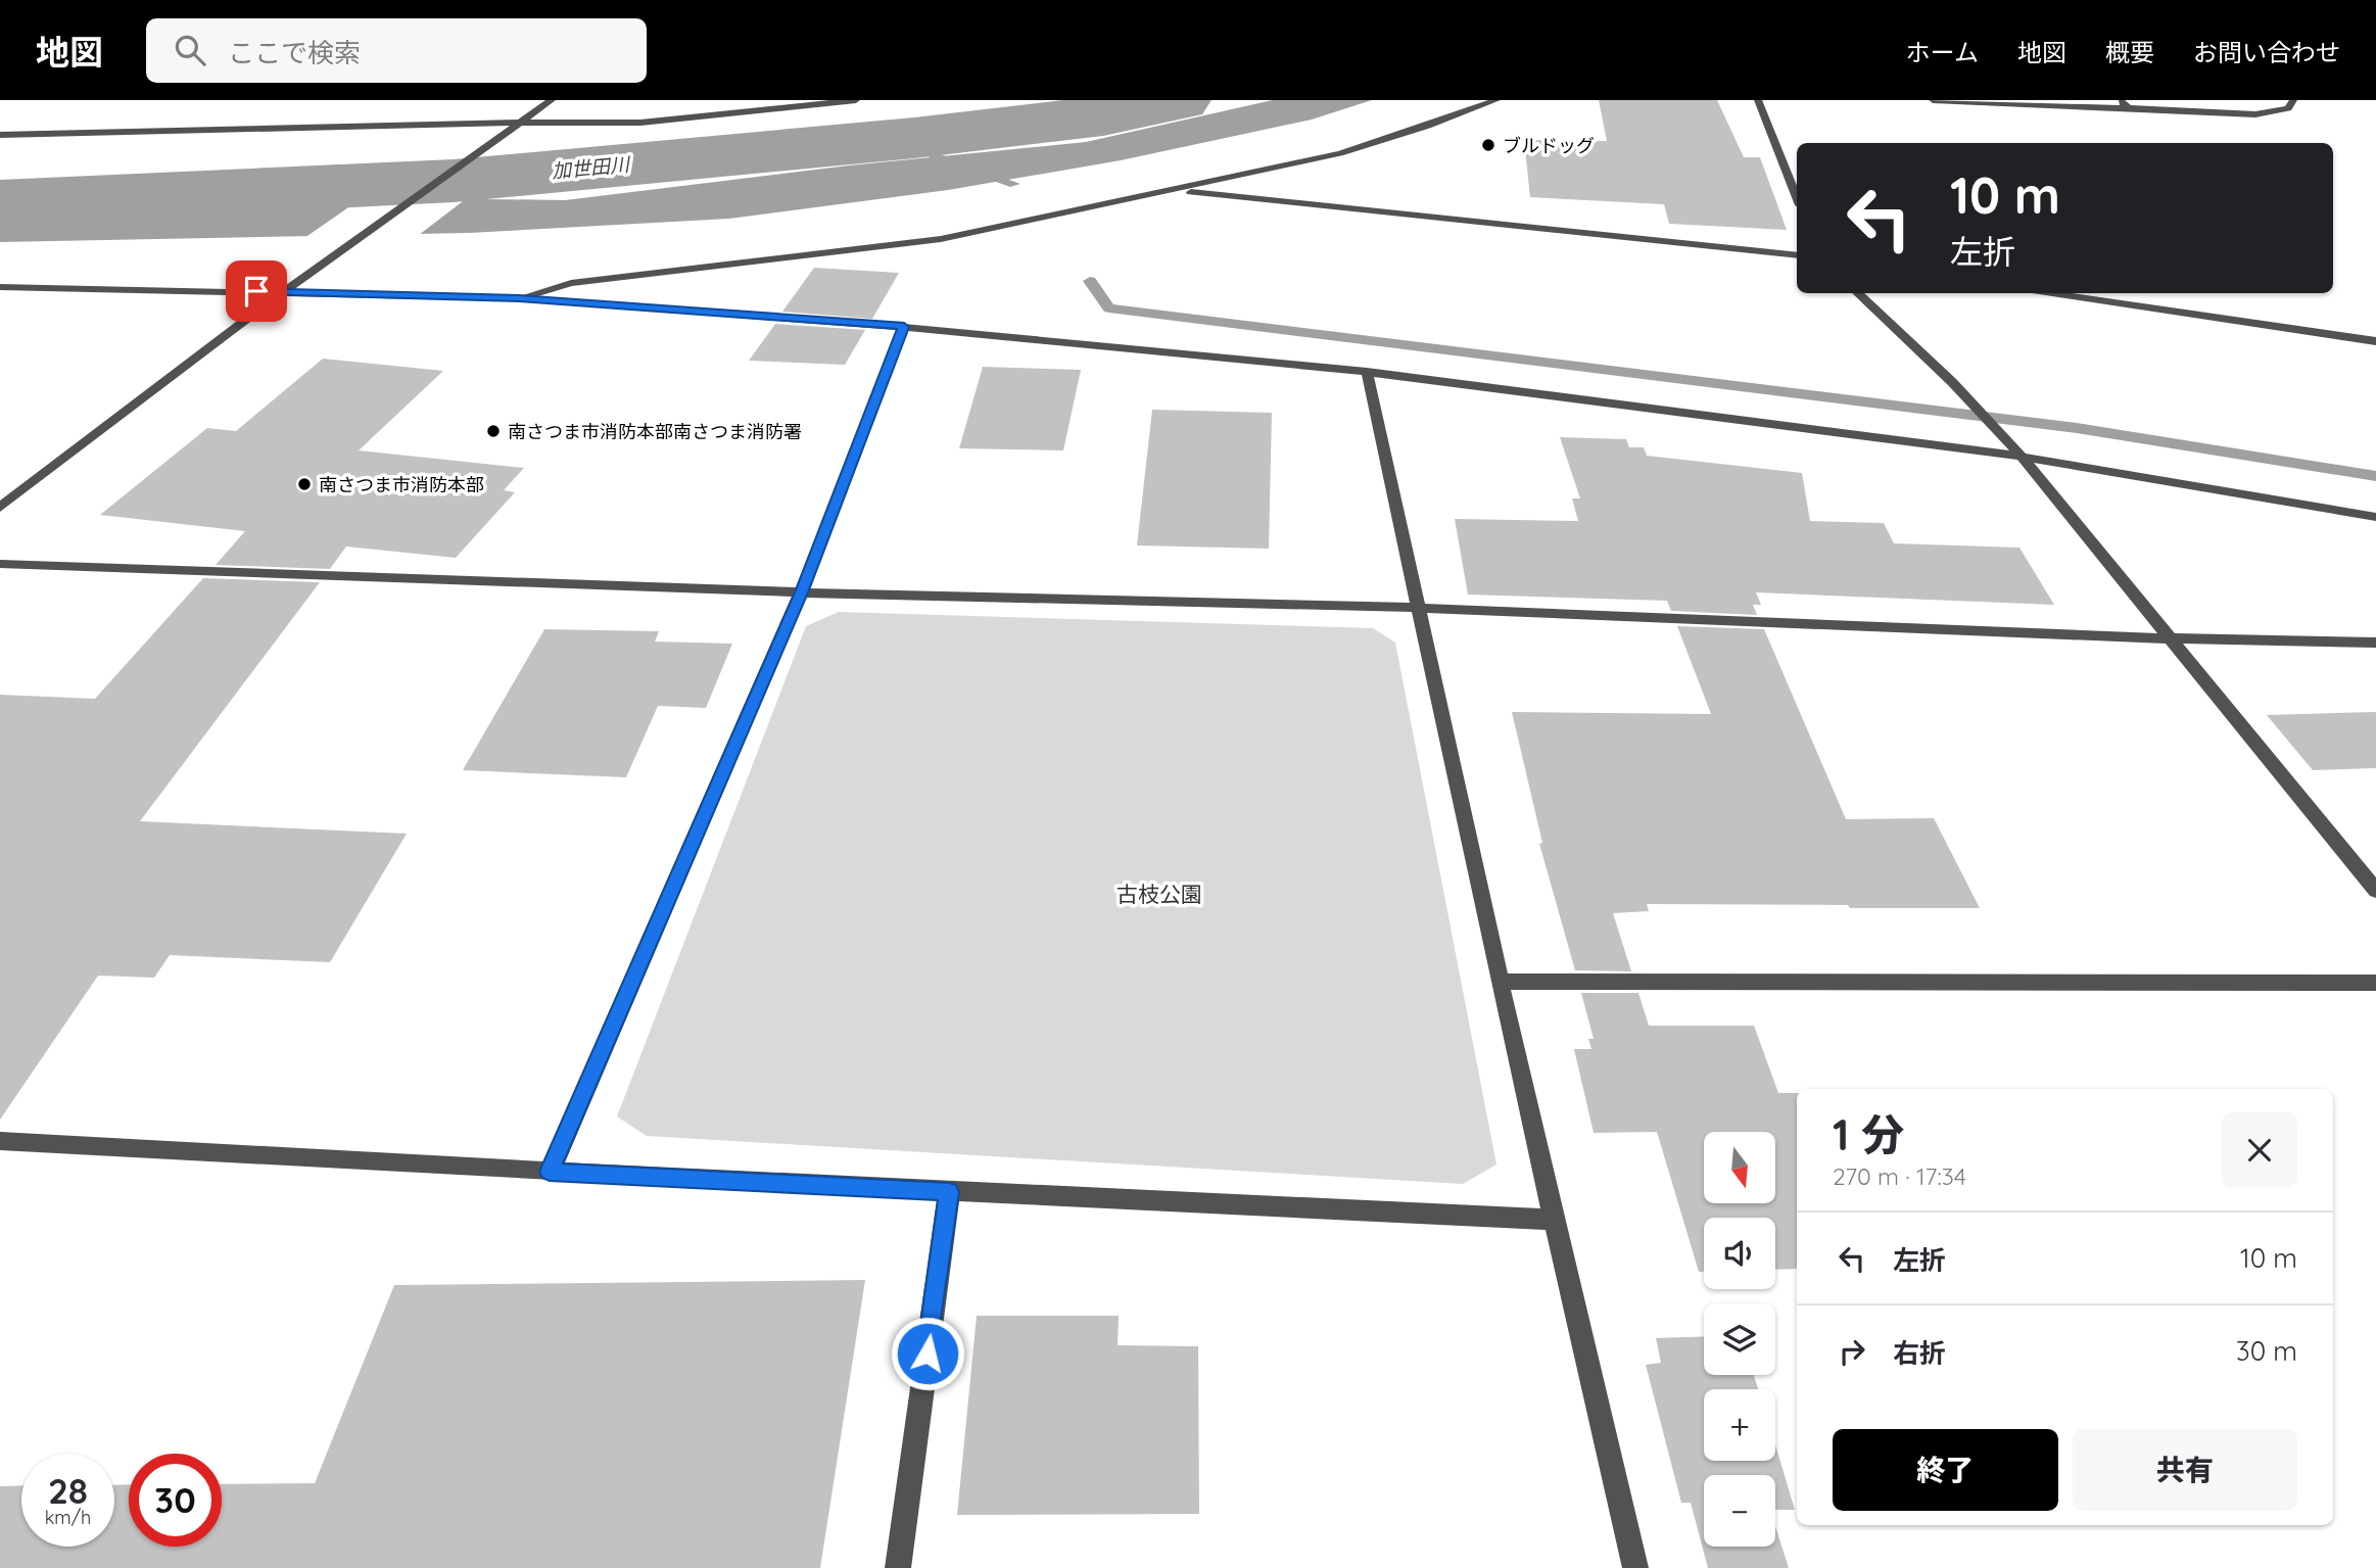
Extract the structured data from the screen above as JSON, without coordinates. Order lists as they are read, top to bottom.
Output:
{
  "water": ["加世田川"],
  "parks": ["古枝公園"],
  "places": ["ブルドッグ", "南さつま市消防本部南さつま消防署", "南さつま市消防本部"],
  "north": "bottom",
  "page": {
    "header": "地図",
    "search": "ここで検索",
    "nav": [
      "ホーム",
      "地図",
      "概要",
      "お問い合わせ"
    ],
    "turn": ["10 m", "左折"],
    "heading": ["1 分", "270 m · 17:34"],
    "map_buttons": ["+", "−"],
    "list": [
      {
        "name": "左折",
        "value": "10 m"
      },
      {
        "name": "右折",
        "value": "30 m"
      }
    ],
    "buttons": ["終了", "共有"],
    "speed": "28 km/h",
    "limit": "30"
  }
}
